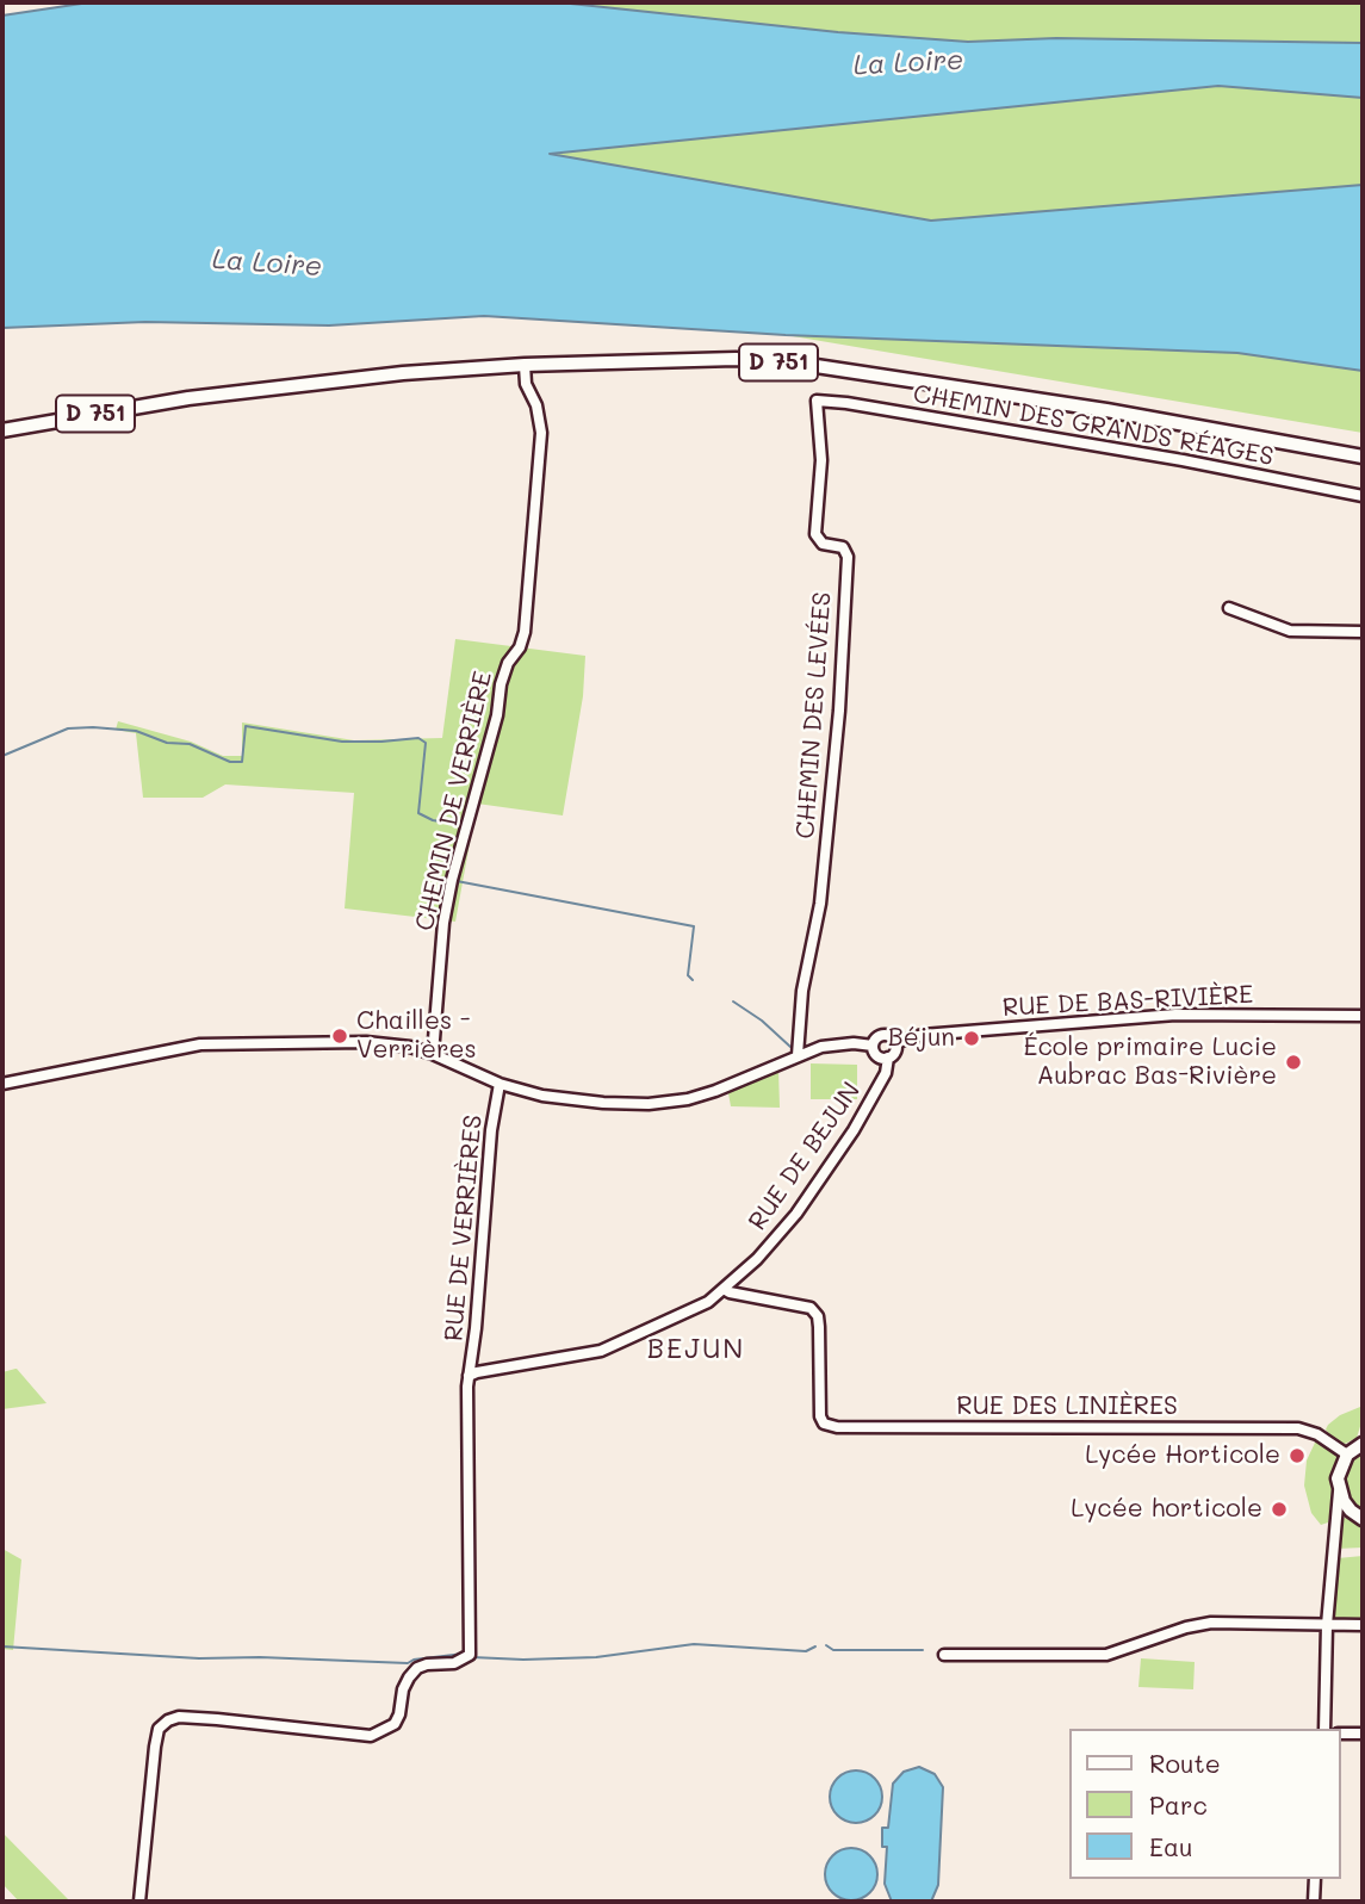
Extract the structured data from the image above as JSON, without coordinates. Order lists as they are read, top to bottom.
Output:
{
  "streets": {
    "main road": ["D 751"],
    "street": [
      "CHEMIN DES GRANDS RÉAGES",
      "CHEMIN DES LEVÉES",
      "CHEMIN DE VERRIÈRE",
      "RUE DE BAS-RIVIÈRE",
      "RUE DE BEJUN",
      "RUE DE VERRIÈRES",
      "RUE DES LINIÈRES"
    ]
  },
  "crossings": [
    ["D 751", "CHEMIN DE VERRIÈRE"],
    ["CHEMIN DES GRANDS RÉAGES", "CHEMIN DES LEVÉES"],
    ["RUE DE BAS-RIVIÈRE", "RUE DE BEJUN"],
    ["RUE DE BEJUN", "RUE DE VERRIÈRES"],
    ["RUE DE BEJUN", "RUE DES LINIÈRES"]
  ],
  "districts": ["BEJUN"],
  "water": ["La Loire"],
  "places": [
    "Chailles - Verrières",
    "Béjun",
    "École primaire Lucie Aubrac Bas-Rivière",
    "Lycée Horticole",
    "Lycée horticole"
  ],
  "legend": ["Route", "Parc", "Eau"]
}
